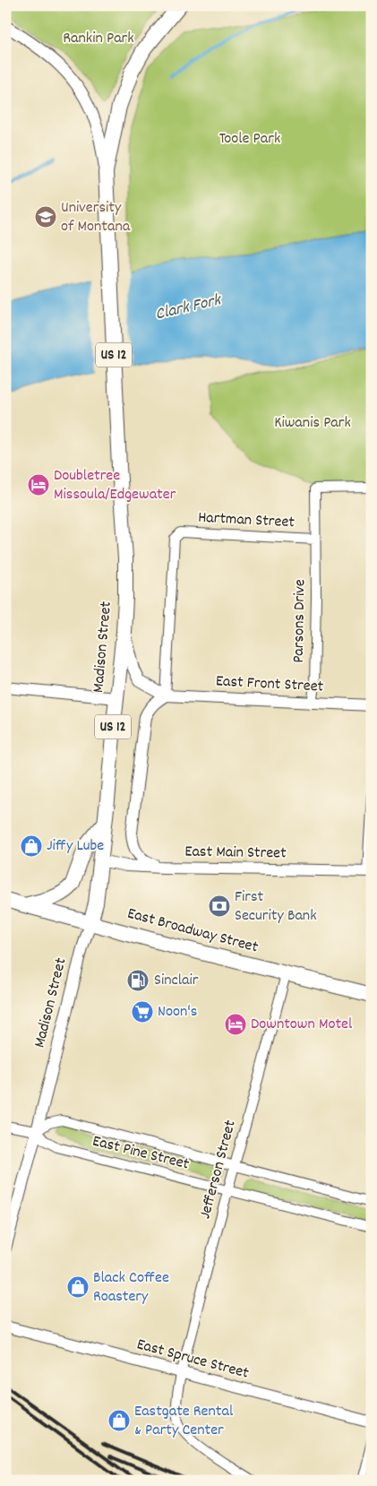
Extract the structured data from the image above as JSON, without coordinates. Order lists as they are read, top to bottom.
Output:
{
  "streets": {
    "main road": ["US 12", "Madison Street", "East Broadway Street"],
    "street": [
      "Hartman Street",
      "Parsons Drive",
      "East Front Street",
      "East Main Street",
      "East Pine Street",
      "Jefferson Street",
      "East Spruce Street"
    ]
  },
  "crossings": [
    ["US 12", "Madison Street"],
    ["Hartman Street", "Parsons Drive"],
    ["Hartman Street", "East Front Street"],
    ["Parsons Drive", "East Front Street"],
    ["Madison Street", "East Main Street"],
    ["Madison Street", "East Broadway Street"],
    ["Madison Street", "East Pine Street"],
    ["East Broadway Street", "Jefferson Street"],
    ["East Pine Street", "Jefferson Street"],
    ["Jefferson Street", "East Spruce Street"]
  ],
  "water": ["Clark Fork"],
  "parks": ["Rankin Park", "Toole Park", "Kiwanis Park"],
  "places": {
    "school or university": ["University of Montana"],
    "hotel": ["Doubletree Missoula/Edgewater", "Downtown Motel"],
    "shop": ["Jiffy Lube", "Black Coffee Roastery", "Eastgate Rental & Party Center"],
    "bank": ["First Security Bank"],
    "fuel station": ["Sinclair"],
    "supermarket": ["Noon's"]
  }
}
